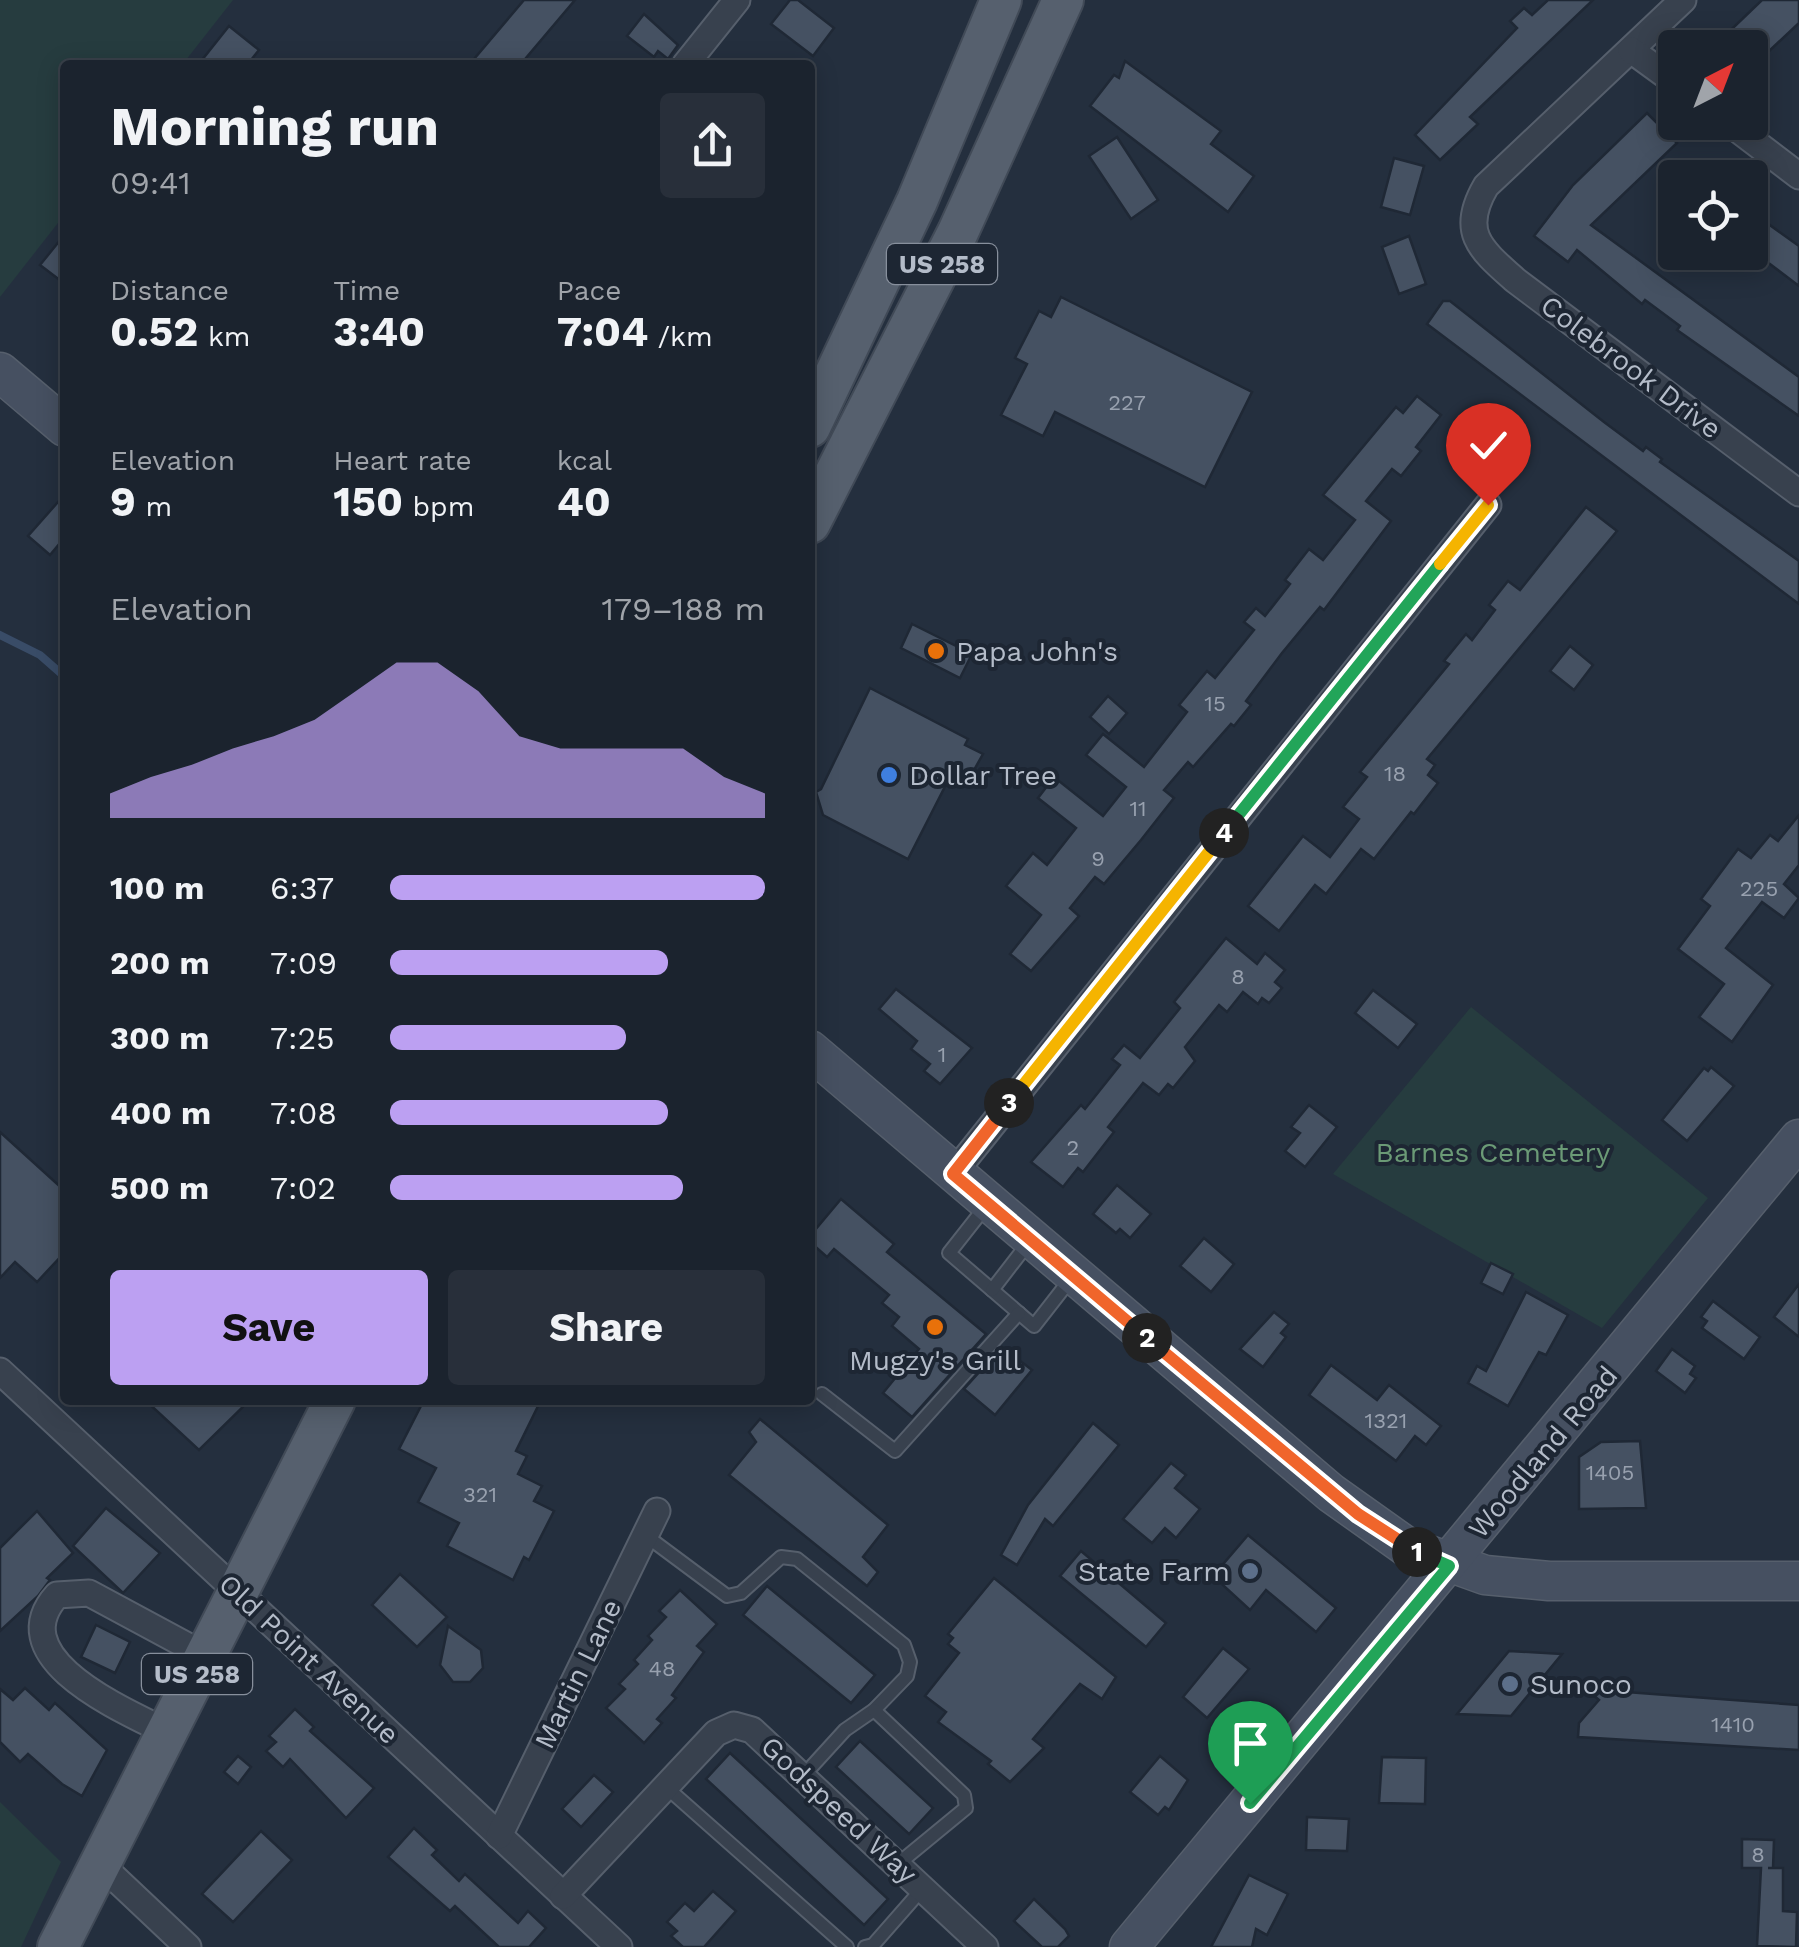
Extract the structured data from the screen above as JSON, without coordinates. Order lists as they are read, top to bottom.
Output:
{
  "streets": {
    "main road": ["US 258", "Woodland Road"],
    "street": [
      "Colebrook Drive",
      "Old Point Avenue",
      "Martin Lane",
      "Godspeed Way"
    ]
  },
  "crossings": [
    ["US 258", "Old Point Avenue"],
    ["Old Point Avenue", "Martin Lane"],
    ["Old Point Avenue", "Godspeed Way"]
  ],
  "parks": ["Barnes Cemetery"],
  "places": [
    "Papa John's",
    "Dollar Tree",
    "Mugzy's Grill",
    "State Farm",
    "Sunoco"
  ],
  "house_numbers": [
    "227",
    "15",
    "18",
    "11",
    "9",
    "225",
    "8",
    "1",
    "2",
    "1321",
    "1405",
    "321",
    "48",
    "1410",
    "8"
  ],
  "north": "top right",
  "page": {
    "heading": ["Morning run", "09:41"],
    "stats": [
      ["Distance", "0.52 km"],
      ["Time", "3:40"],
      ["Pace", "7:04 /km"],
      ["Elevation", "9 m"],
      ["Heart rate", "150 bpm"],
      ["kcal", "40"]
    ],
    "chart": ["Elevation", "179–188 m"],
    "pins": [
      "4",
      "3",
      "2",
      "1"
    ],
    "list": [
      {
        "name": "100 m",
        "note": "6:37"
      },
      {
        "name": "200 m",
        "note": "7:09"
      },
      {
        "name": "300 m",
        "note": "7:25"
      },
      {
        "name": "400 m",
        "note": "7:08"
      },
      {
        "name": "500 m",
        "note": "7:02"
      }
    ],
    "buttons": ["Save", "Share"]
  }
}
